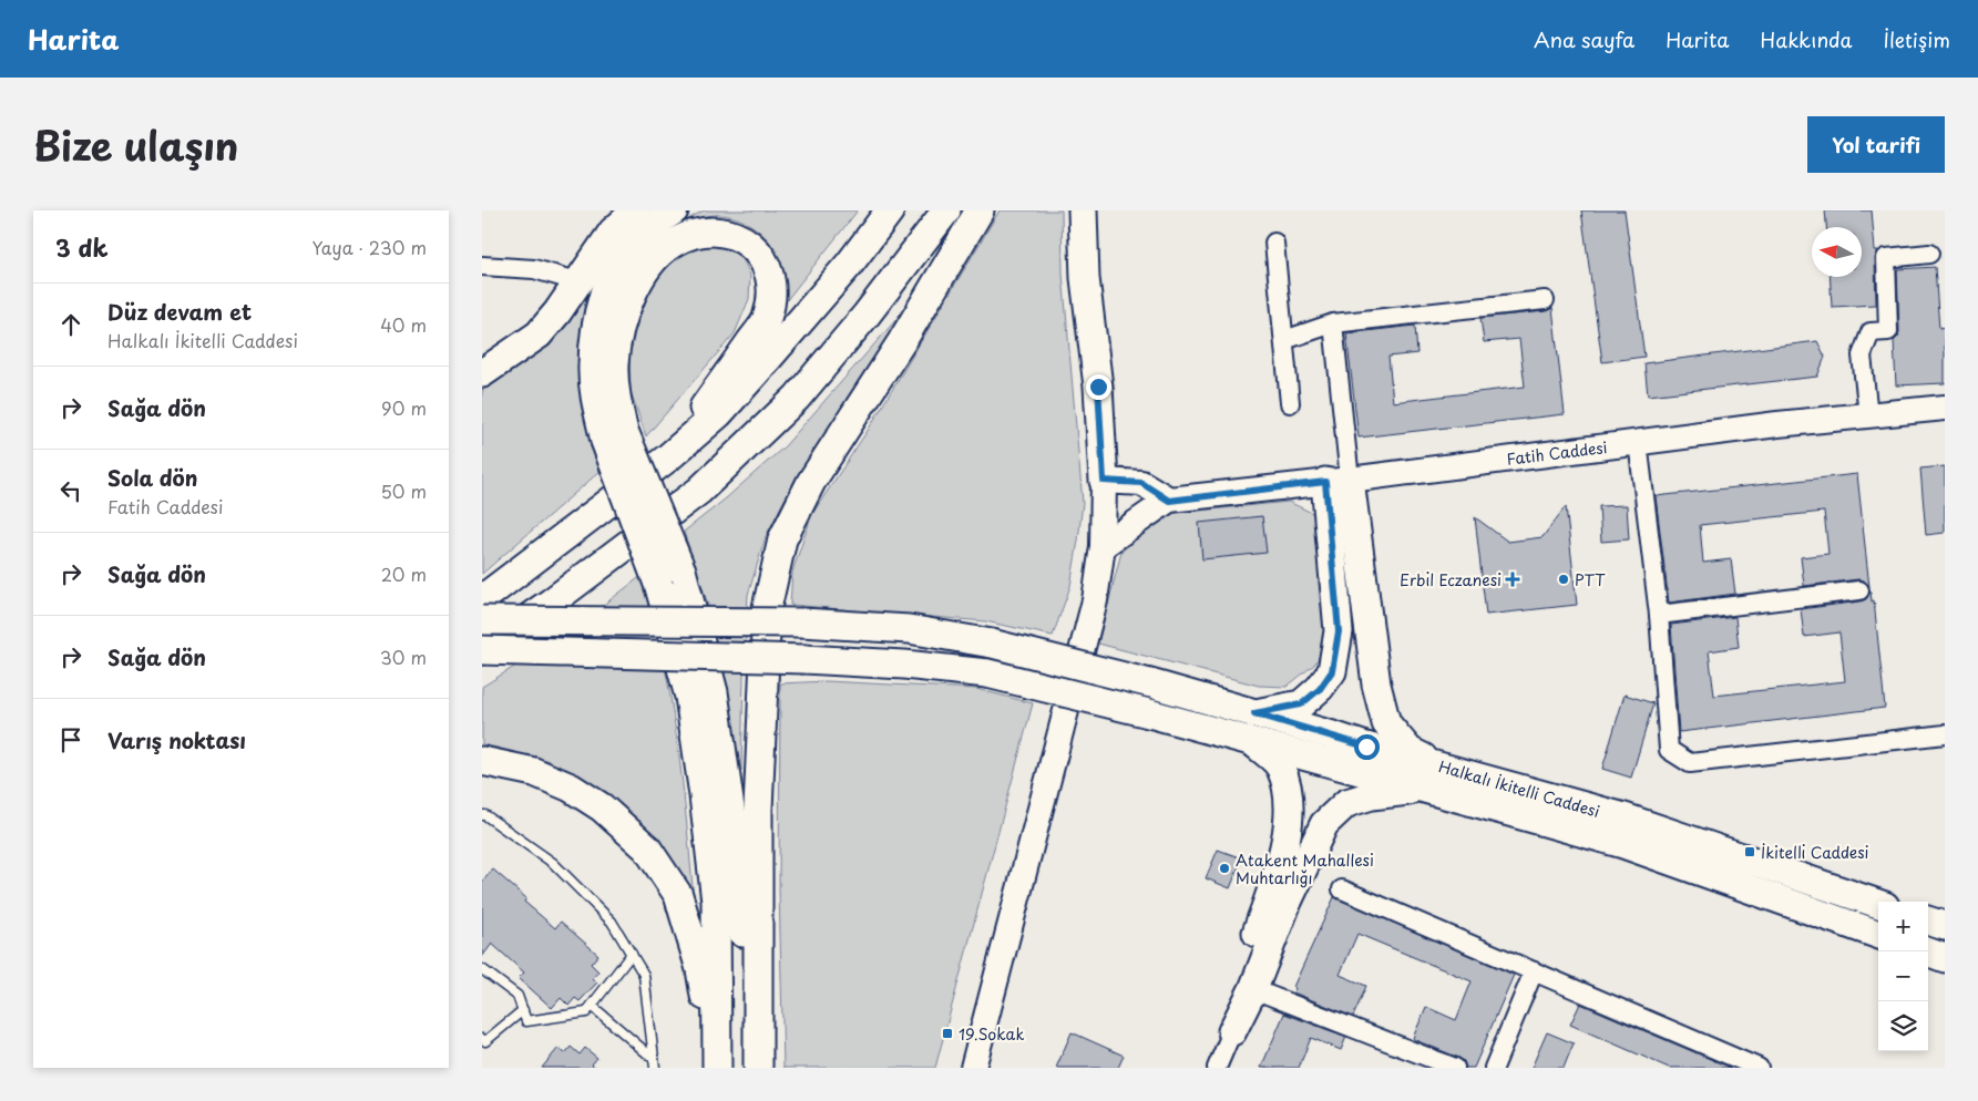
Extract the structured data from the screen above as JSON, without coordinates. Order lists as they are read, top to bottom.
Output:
{
  "streets": {
    "main road": ["Halkalı İkitelli Caddesi"],
    "street": ["Fatih Caddesi"]
  },
  "places": {
    "health": ["Erbil Eczanesi"],
    "other": ["PTT", "Atakent Mahallesi Muhtarlığı"],
    "transit": ["İkitelli Caddesi", "19.Sokak"]
  },
  "north": "left",
  "page": {
    "header": "Harita",
    "nav": [
      "Ana sayfa",
      "Harita",
      "Hakkında",
      "İletişim"
    ],
    "title": "Bize ulaşın",
    "buttons": "Yol tarifi",
    "heading": ["3 dk", "Yaya · 230 m"],
    "list": [
      ["Düz devam et", "Halkalı İkitelli Caddesi", "40 m"],
      ["Sağa dön", "90 m"],
      ["Sola dön", "Fatih Caddesi", "50 m"],
      ["Sağa dön", "20 m"],
      ["Sağa dön", "30 m"],
      "Varış noktası"
    ],
    "map_buttons": ["+", "−"]
  }
}
